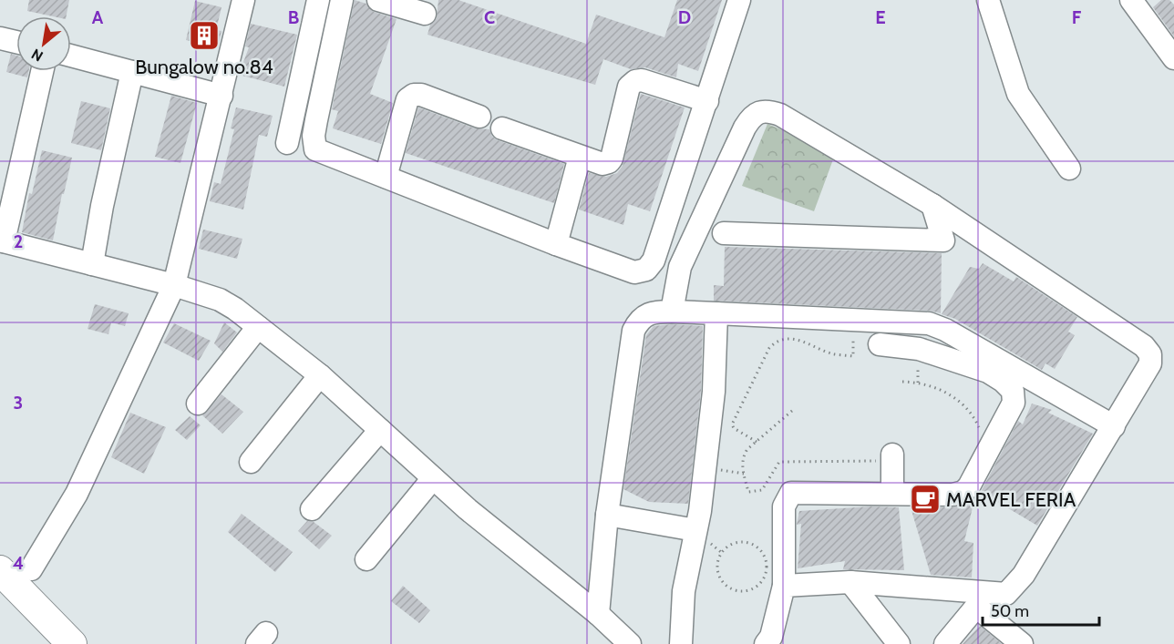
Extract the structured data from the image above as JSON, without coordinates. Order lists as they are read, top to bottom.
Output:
{
  "places": {
    "building": ["Bungalow no.84"],
    "cafe": ["MARVEL FERIA"]
  },
  "scale_bar": "50 m",
  "north": "bottom left",
  "grid": {
    "columns": [
      "A",
      "B",
      "C",
      "D",
      "E",
      "F"
    ],
    "rows": ["2", "3", "4"]
  }
}
